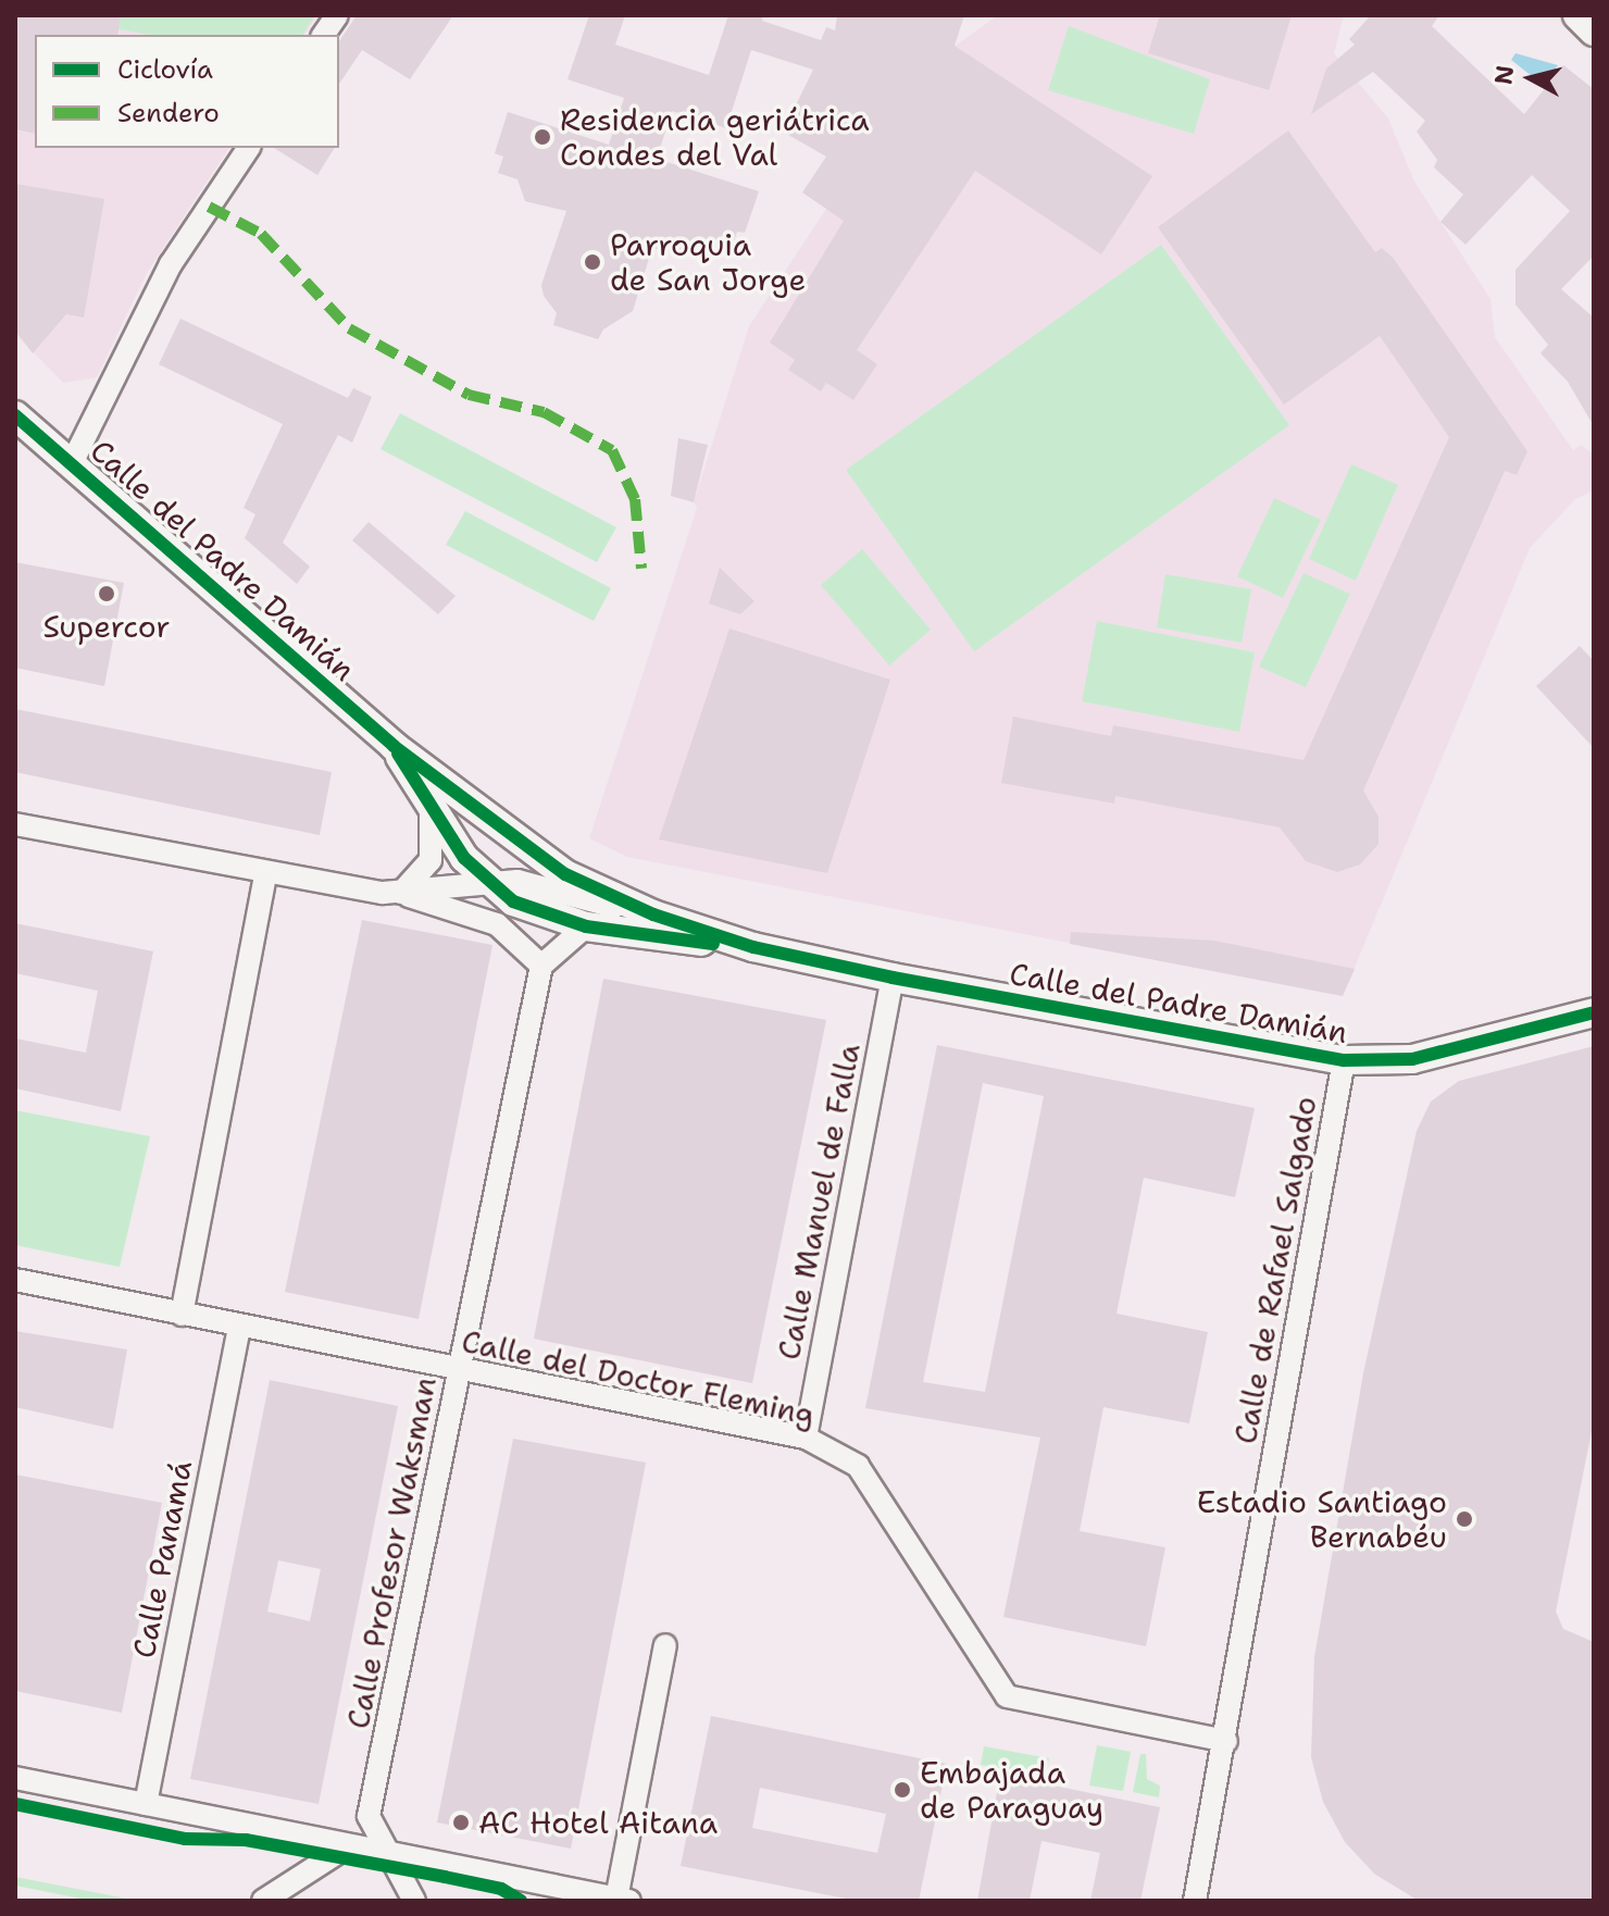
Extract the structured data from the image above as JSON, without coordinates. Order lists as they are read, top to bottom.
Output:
{
  "streets": {
    "street": [
      "Calle del Padre Damián",
      "Calle Manuel de Falla",
      "Calle de Rafael Salgado",
      "Calle del Doctor Fleming",
      "Calle Profesor Waksman",
      "Calle Panamá"
    ]
  },
  "crossings": [
    ["Calle del Padre Damián", "Calle Manuel de Falla"],
    ["Calle del Padre Damián", "Calle de Rafael Salgado"],
    ["Calle Manuel de Falla", "Calle del Doctor Fleming"],
    ["Calle de Rafael Salgado", "Calle del Doctor Fleming"],
    ["Calle del Doctor Fleming", "Calle Profesor Waksman"],
    ["Calle del Doctor Fleming", "Calle Panamá"]
  ],
  "places": [
    "Residencia geriátrica Condes del Val",
    "Parroquia de San Jorge",
    "Supercor",
    "Estadio Santiago Bernabéu",
    "Embajada de Paraguay",
    "AC Hotel Aitana"
  ],
  "legend": ["Ciclovía", "Sendero"],
  "north": "left"
}
